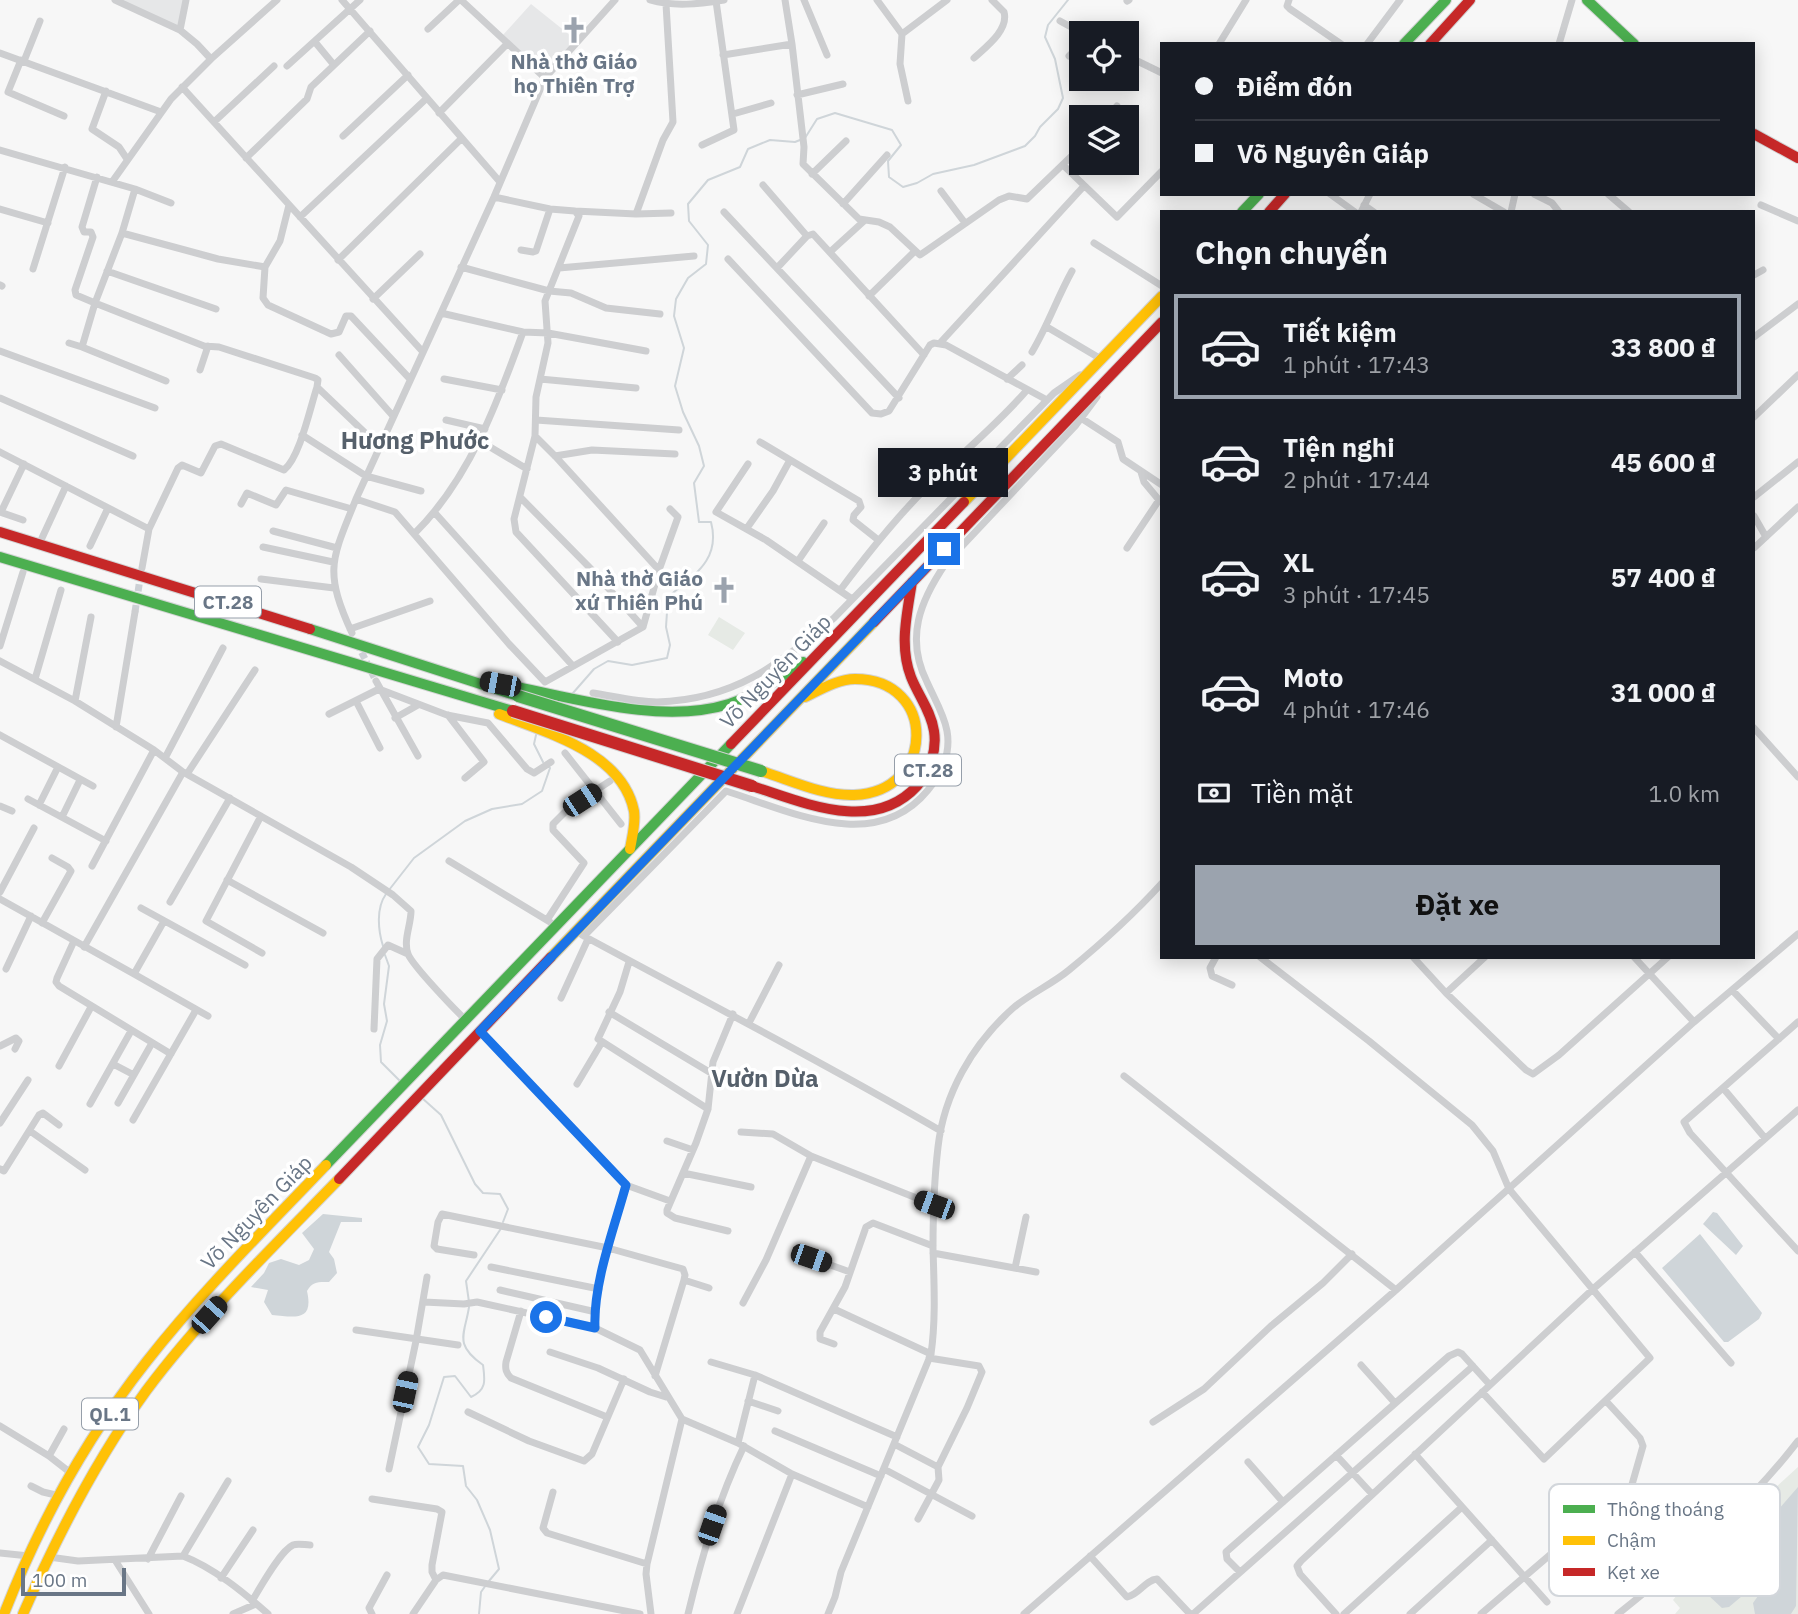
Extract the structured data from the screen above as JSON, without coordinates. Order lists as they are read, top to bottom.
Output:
{
  "streets": {
    "main road": ["CT.28", "Võ Nguyên Giáp", "QL.1"]
  },
  "crossings": [
    ["CT.28", "Võ Nguyên Giáp"]
  ],
  "districts": ["Hương Phước", "Vườn Dừa"],
  "places": {
    "church": ["Nhà thờ Giáo họ Thiên Trợ", "Nhà thờ Giáo xứ Thiên Phú"]
  },
  "legend": ["Thông thoáng", "Chậm", "Kẹt xe"],
  "scale_bar": "100 m",
  "page": {
    "banner": ["Điểm đón", "Võ Nguyên Giáp"],
    "heading": "Chọn chuyến",
    "list": [
      {
        "name": "Tiết kiệm",
        "note": "1 phút · 17:43",
        "value": "33 800 ₫"
      },
      {
        "name": "Tiện nghi",
        "note": "2 phút · 17:44",
        "value": "45 600 ₫"
      },
      {
        "name": "XL",
        "note": "3 phút · 17:45",
        "value": "57 400 ₫"
      },
      {
        "name": "Moto",
        "note": "4 phút · 17:46",
        "value": "31 000 ₫"
      }
    ],
    "bubble": "3 phút",
    "pay": ["Tiền mặt", "1.0 km"],
    "buttons": "Đặt xe",
    "scale": "100 m"
  }
}
